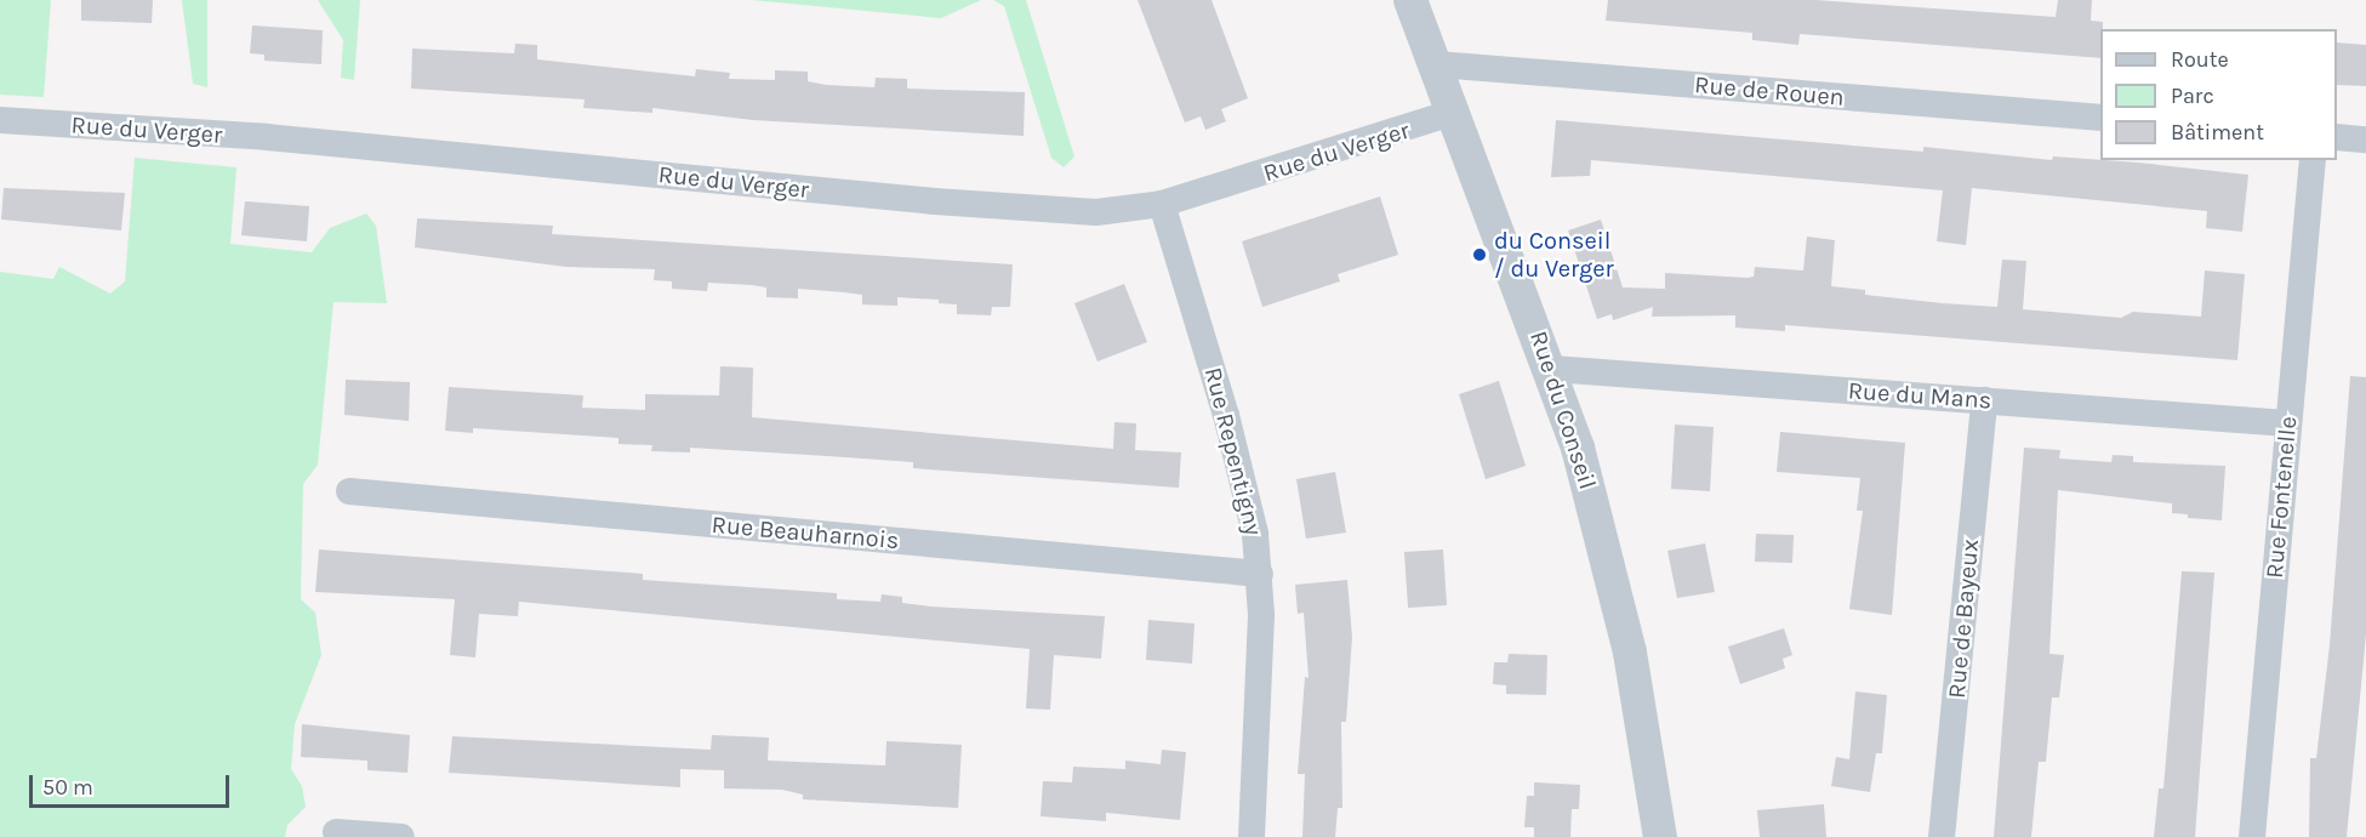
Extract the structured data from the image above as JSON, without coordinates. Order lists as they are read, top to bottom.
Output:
{
  "streets": {
    "street": [
      "Rue de Rouen",
      "Rue du Verger",
      "Rue du Mans",
      "Rue du Conseil",
      "Rue Repentigny",
      "Rue Fontenelle",
      "Rue Beauharnois",
      "Rue de Bayeux"
    ]
  },
  "crossings": [
    ["Rue de Rouen", "Rue du Conseil"],
    ["Rue du Verger", "Rue du Conseil"],
    ["Rue du Verger", "Rue Repentigny"],
    ["Rue du Mans", "Rue du Conseil"],
    ["Rue du Mans", "Rue Fontenelle"],
    ["Rue du Mans", "Rue de Bayeux"],
    ["Rue Repentigny", "Rue Beauharnois"]
  ],
  "places": ["du Conseil / du Verger"],
  "legend": ["Route", "Parc", "Bâtiment"],
  "scale_bar": "50 m"
}
